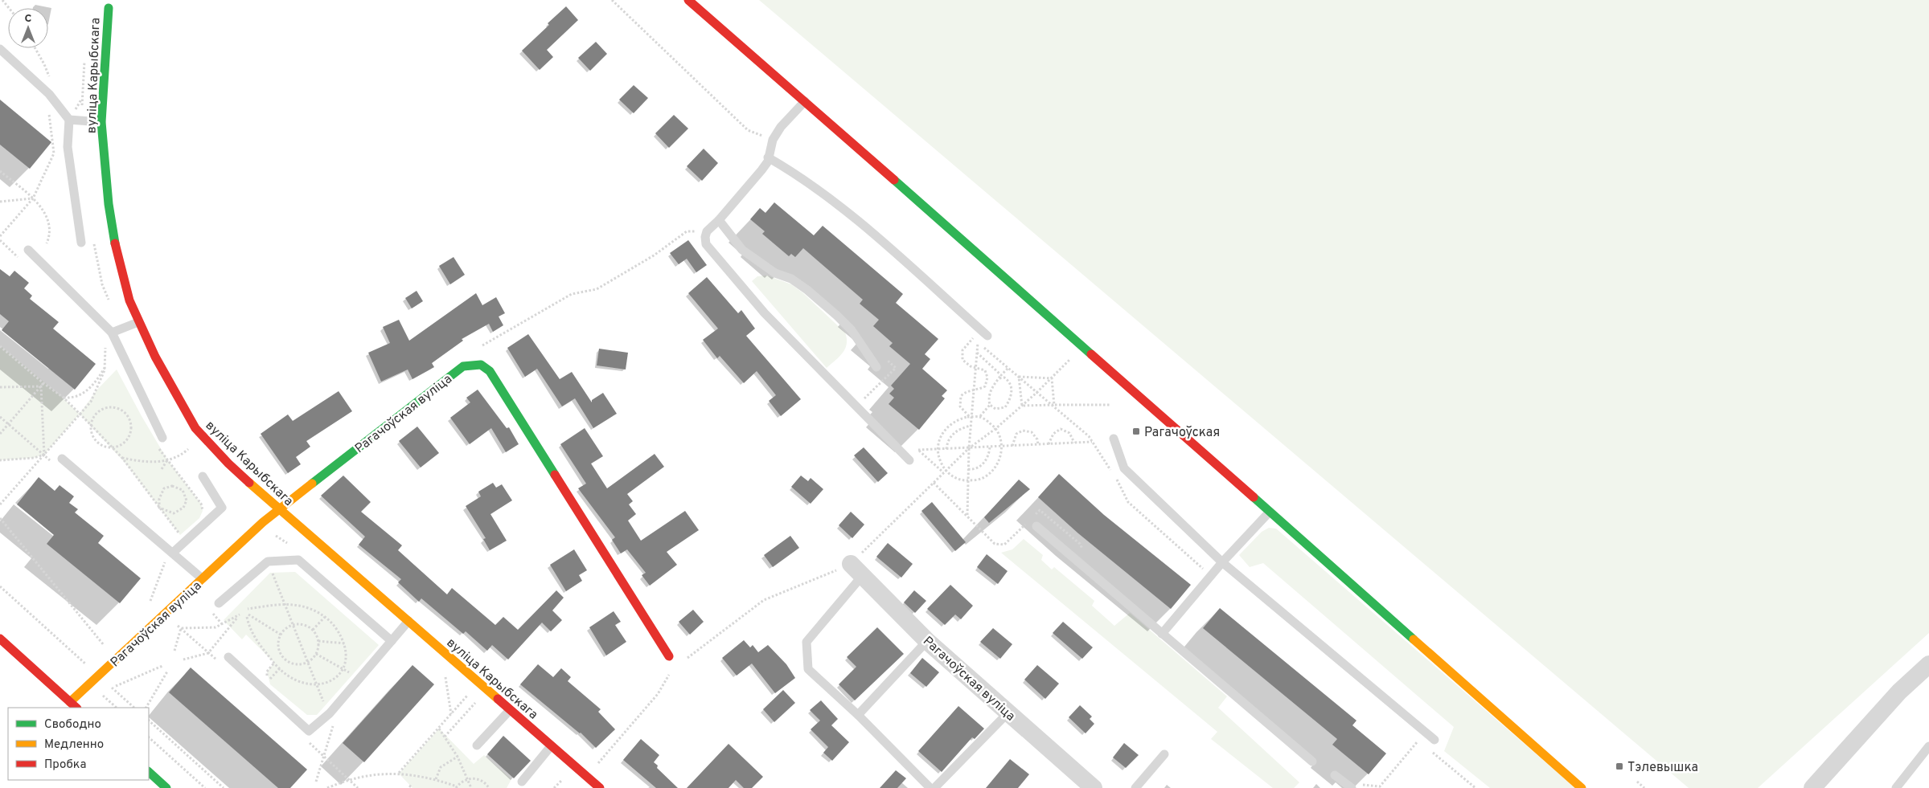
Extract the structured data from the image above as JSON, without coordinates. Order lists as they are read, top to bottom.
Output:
{
  "streets": {
    "street": ["вуліца Карыбскага", "Рагачоўская вуліца"]
  },
  "crossings": [
    ["вуліца Карыбскага", "Рагачоўская вуліца"]
  ],
  "places": {
    "transit": ["Рагачоўская", "Тэлевышка"]
  },
  "legend": ["Свободно", "Медленно", "Пробка"],
  "north": "top"
}
